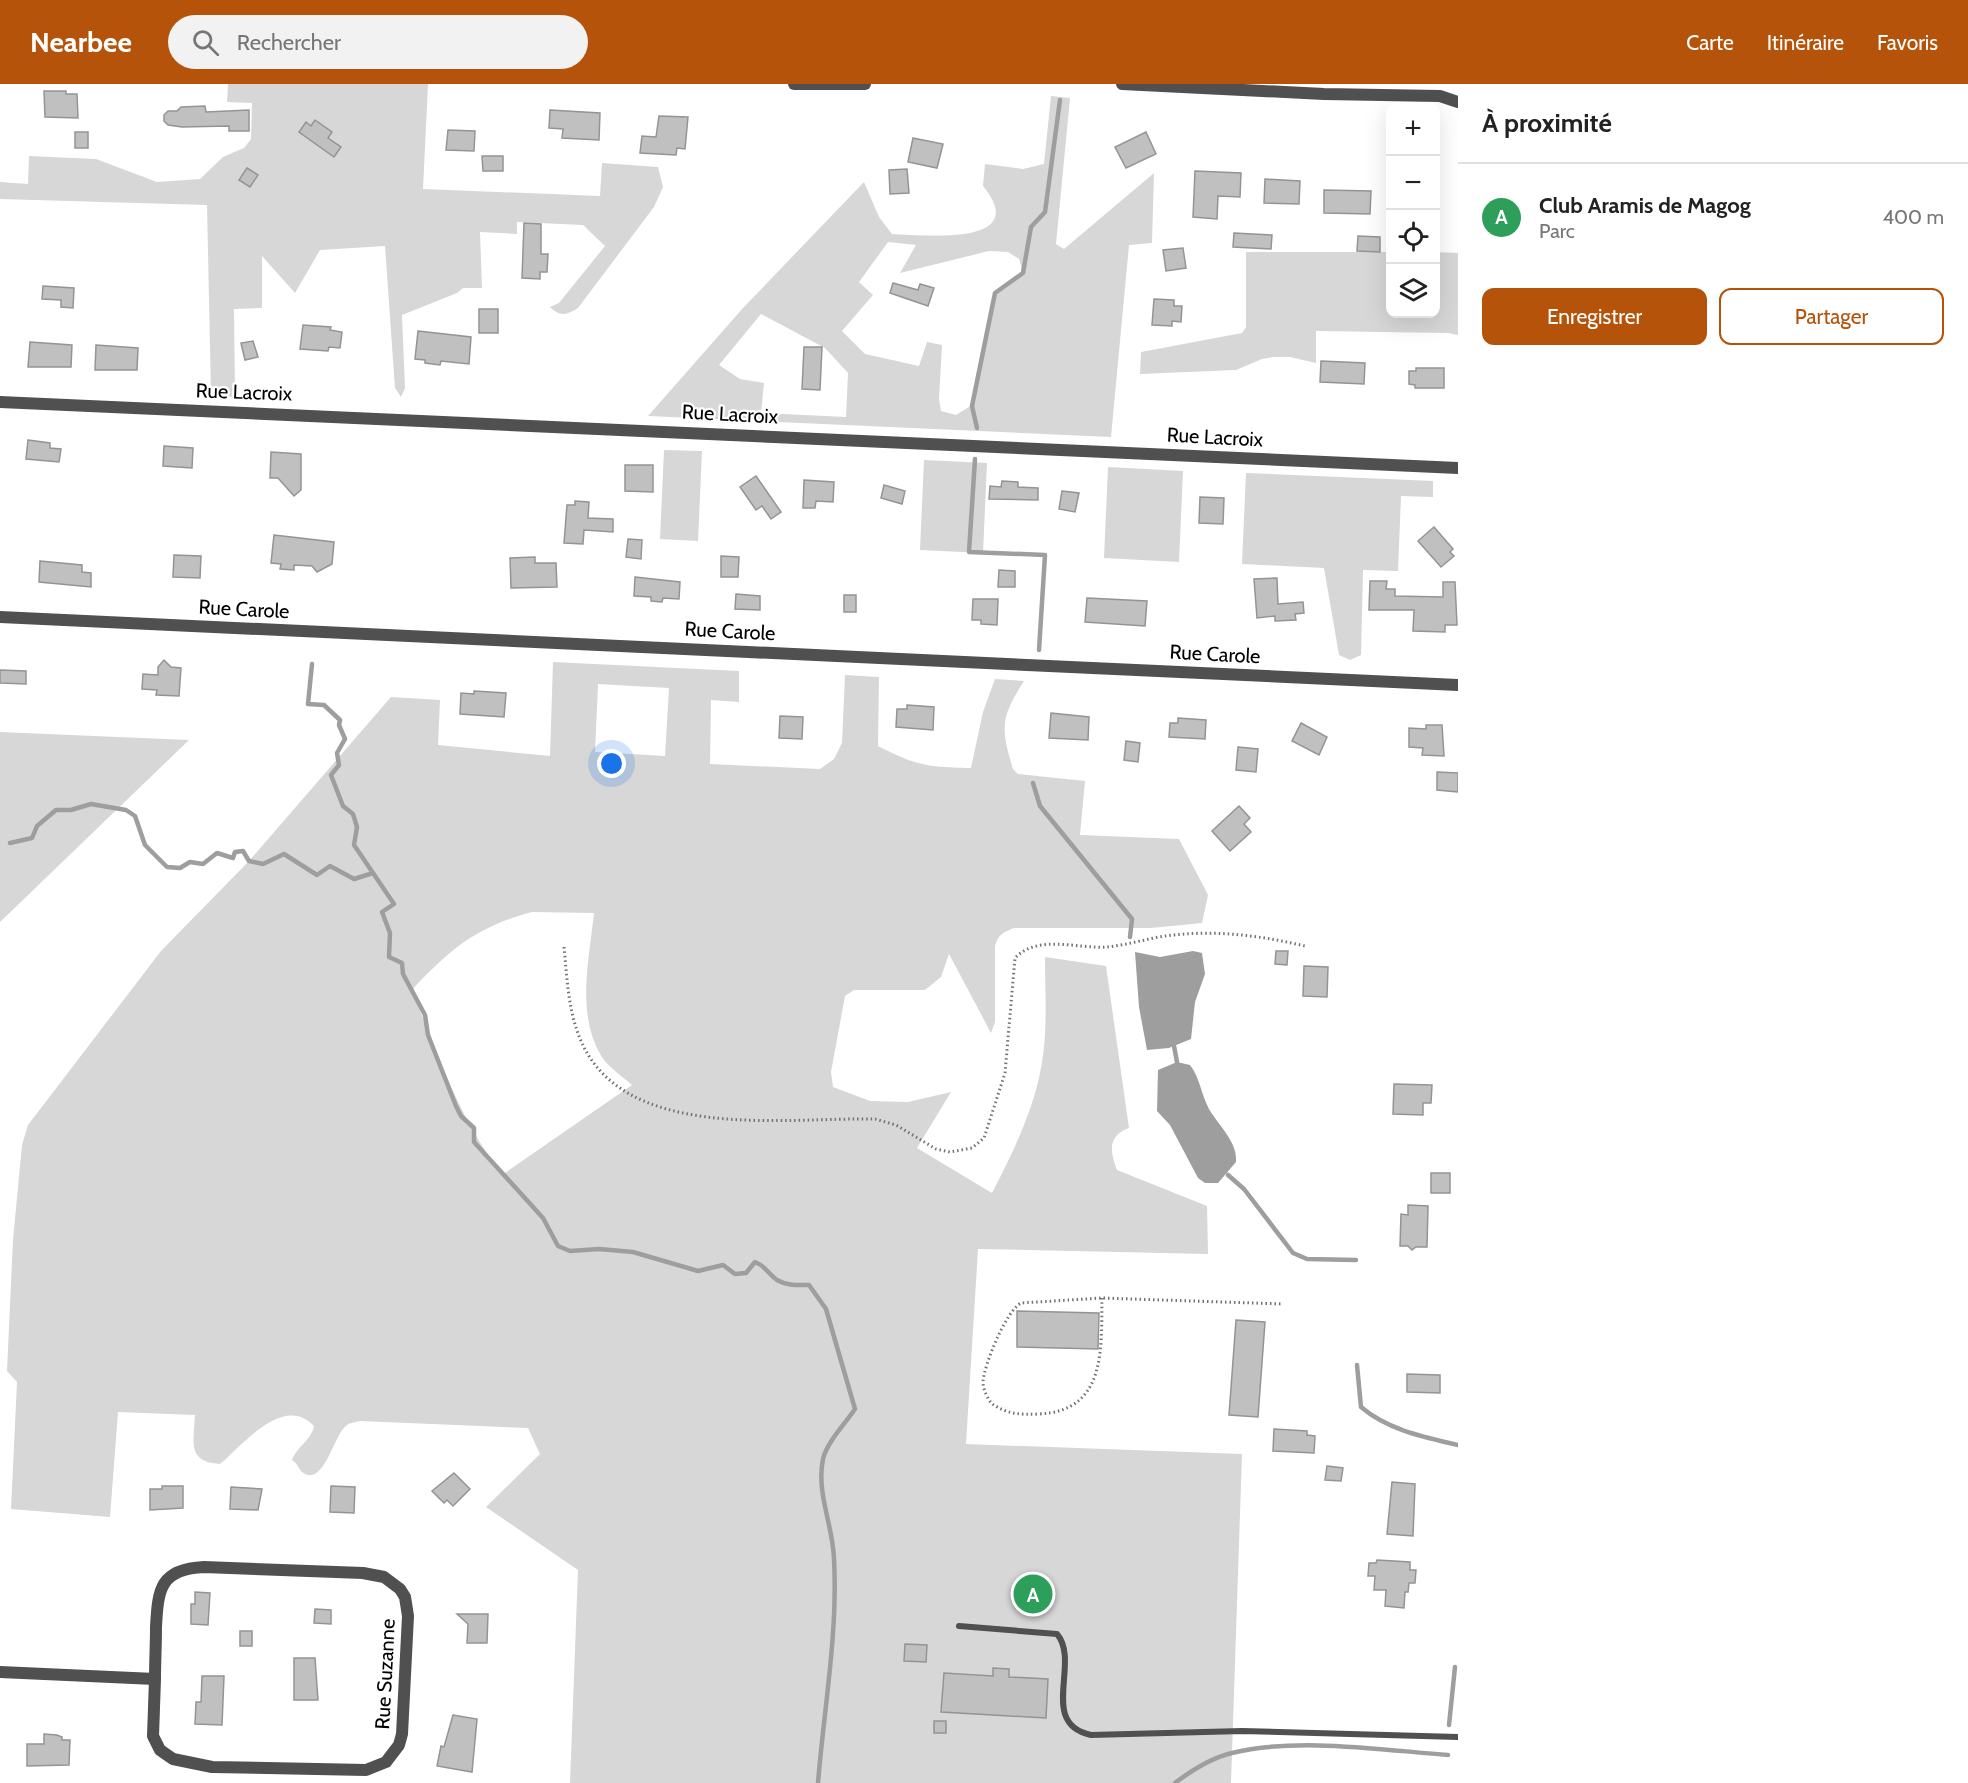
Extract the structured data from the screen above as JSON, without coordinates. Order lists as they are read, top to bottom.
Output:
{
  "streets": {
    "street": ["Rue Lacroix", "Rue Carole", "Rue Suzanne"]
  },
  "page": {
    "header": "Nearbee",
    "search": "Rechercher",
    "nav": ["Carte", "Itinéraire", "Favoris"],
    "heading": "À proximité",
    "map_buttons": ["+", "−"],
    "list": [
      {
        "mark": "A",
        "name": "Club Aramis de Magog",
        "note": "Parc",
        "value": "400 m"
      }
    ],
    "buttons": ["Enregistrer", "Partager"],
    "pins": "A"
  }
}
